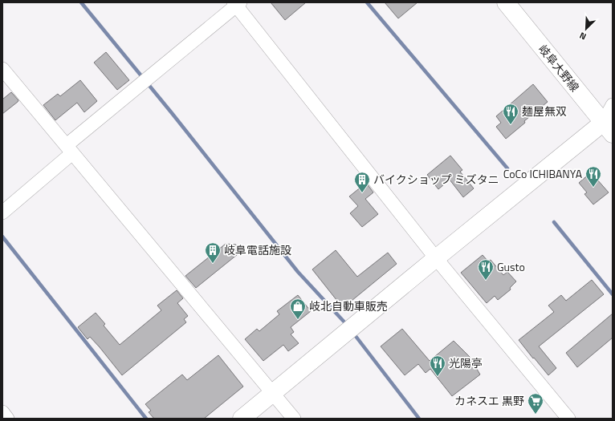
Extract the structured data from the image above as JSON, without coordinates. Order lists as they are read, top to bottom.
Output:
{
  "streets": {
    "street": ["岐阜大野線"]
  },
  "places": {
    "restaurant": [
      "麺屋無双",
      "CoCo ICHIBANYA",
      "Gusto",
      "光陽亭"
    ],
    "building": ["バイクショップ ミズタニ", "岐阜電話施設"],
    "shop": ["岐北自動車販売"],
    "supermarket": ["カネスエ 黒野"]
  },
  "north": "bottom left"
}
